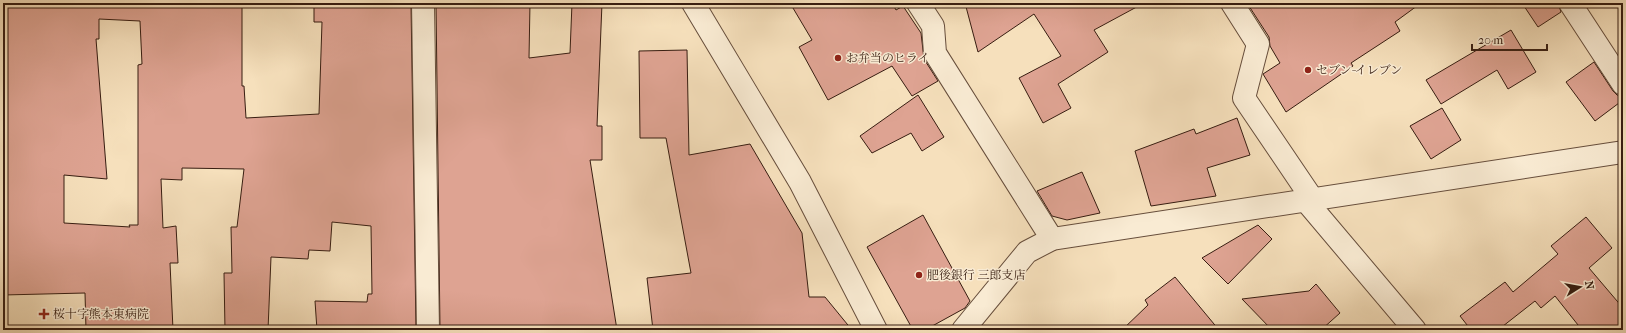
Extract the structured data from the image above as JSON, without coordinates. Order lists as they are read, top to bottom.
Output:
{
  "places": {
    "other": ["お弁当のヒライ", "セブン-イレブン", "肥後銀行 三郎支店"],
    "health": ["桜十字熊本東病院"]
  },
  "scale_bar": "20 m",
  "north": "right"
}
